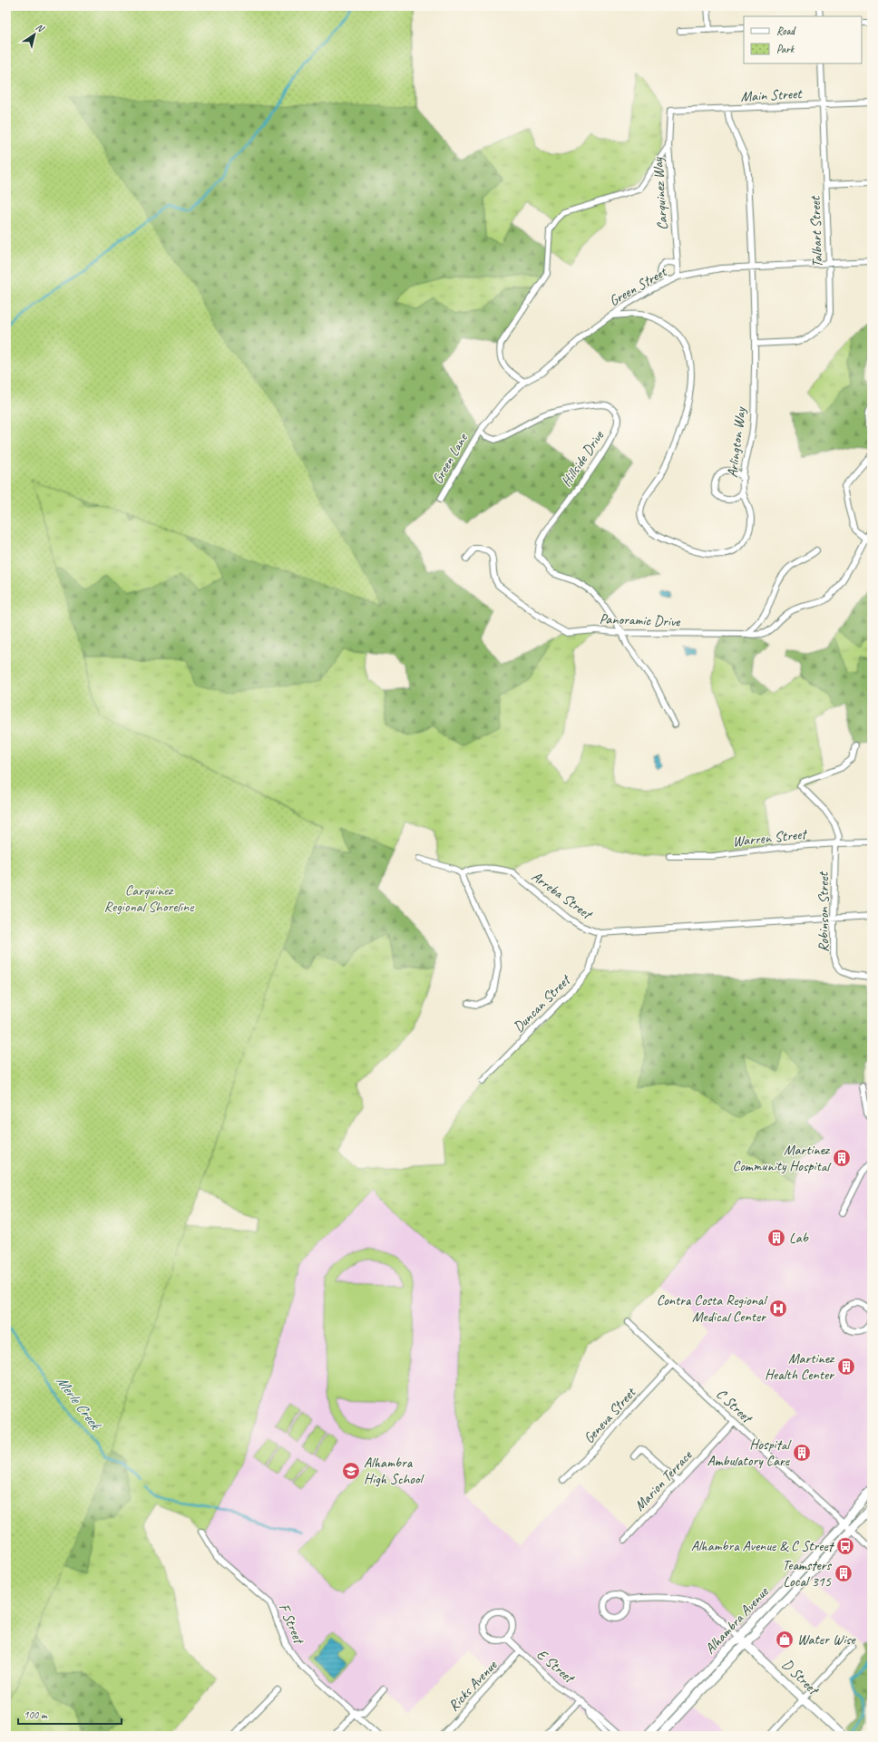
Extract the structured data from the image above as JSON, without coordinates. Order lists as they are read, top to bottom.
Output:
{
  "streets": {
    "main road": ["Alhambra Avenue", "D Street"],
    "street": [
      "Main Street",
      "Carquinez Way",
      "Talbart Street",
      "Green Street",
      "Arlington Way",
      "Green Lane",
      "Hillside Drive",
      "Panoramic Drive",
      "Warren Street",
      "Arreba Street",
      "Robinson Street",
      "Duncan Street",
      "C Street",
      "Geneva Street",
      "Marion Terrace",
      "F Street",
      "E Street",
      "Ricks Avenue"
    ]
  },
  "crossings": [
    ["Main Street", "Carquinez Way"],
    ["Main Street", "Talbart Street"],
    ["Main Street", "Arlington Way"],
    ["Carquinez Way", "Green Street"],
    ["Talbart Street", "Green Street"],
    ["Talbart Street", "Arlington Way"],
    ["Green Street", "Arlington Way"],
    ["Green Street", "Green Lane"],
    ["Green Street", "Hillside Drive"],
    ["Green Lane", "Hillside Drive"],
    ["Hillside Drive", "Panoramic Drive"],
    ["Warren Street", "Robinson Street"],
    ["Arreba Street", "Robinson Street"],
    ["Arreba Street", "Duncan Street"],
    ["C Street", "Geneva Street"],
    ["C Street", "Marion Terrace"],
    ["C Street", "Alhambra Avenue"],
    ["Alhambra Avenue", "D Street"],
    ["E Street", "Ricks Avenue"]
  ],
  "water": ["Merle Creek"],
  "parks": ["Carquinez Regional Shoreline"],
  "places": {
    "building": [
      "Martinez Community Hospital",
      "Lab",
      "Martinez Health Center",
      "Hospital Ambulatory Care",
      "Teamsters Local 315"
    ],
    "hospital": ["Contra Costa Regional Medical Center"],
    "school or university": ["Alhambra High School"],
    "bus stop": ["Alhambra Avenue & C Street"],
    "shop": ["Water Wise"]
  },
  "legend": ["Road", "Park"],
  "scale_bar": "100 m",
  "north": "top right"
}
